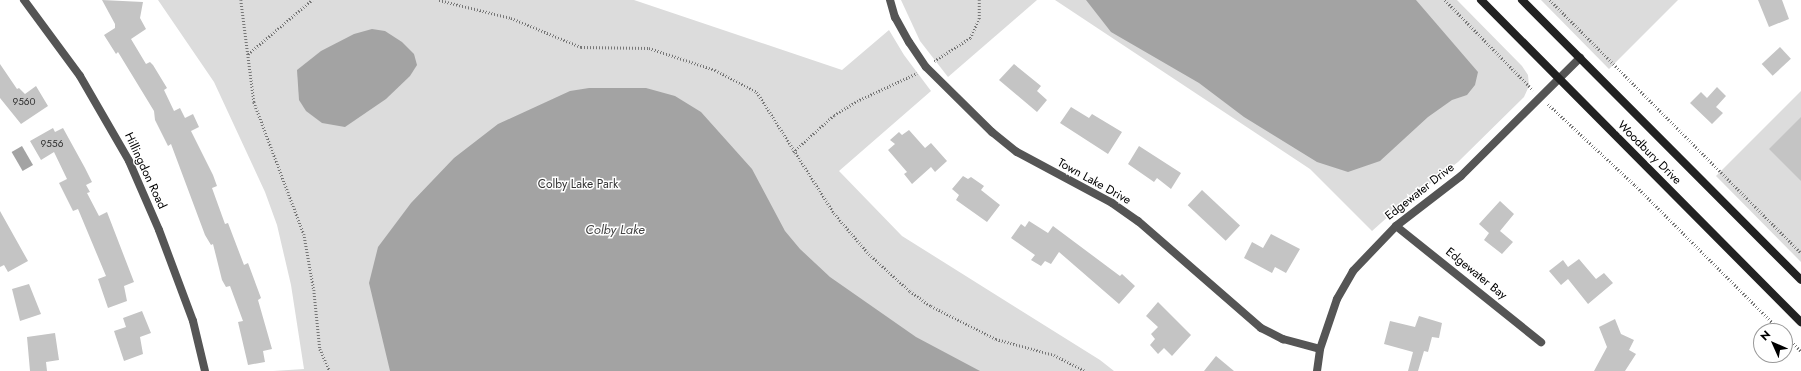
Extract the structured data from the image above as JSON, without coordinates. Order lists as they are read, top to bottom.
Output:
{
  "streets": {
    "main road": ["Woodbury Drive"],
    "street": [
      "Hillingdon Road",
      "Town Lake Drive",
      "Edgewater Drive",
      "Edgewater Bay"
    ]
  },
  "crossings": [
    ["Woodbury Drive", "Edgewater Drive"],
    ["Town Lake Drive", "Edgewater Drive"],
    ["Edgewater Drive", "Edgewater Bay"]
  ],
  "water": ["Colby Lake"],
  "parks": ["Colby Lake Park"],
  "house_numbers": ["9560", "9556"],
  "north": "top left"
}
